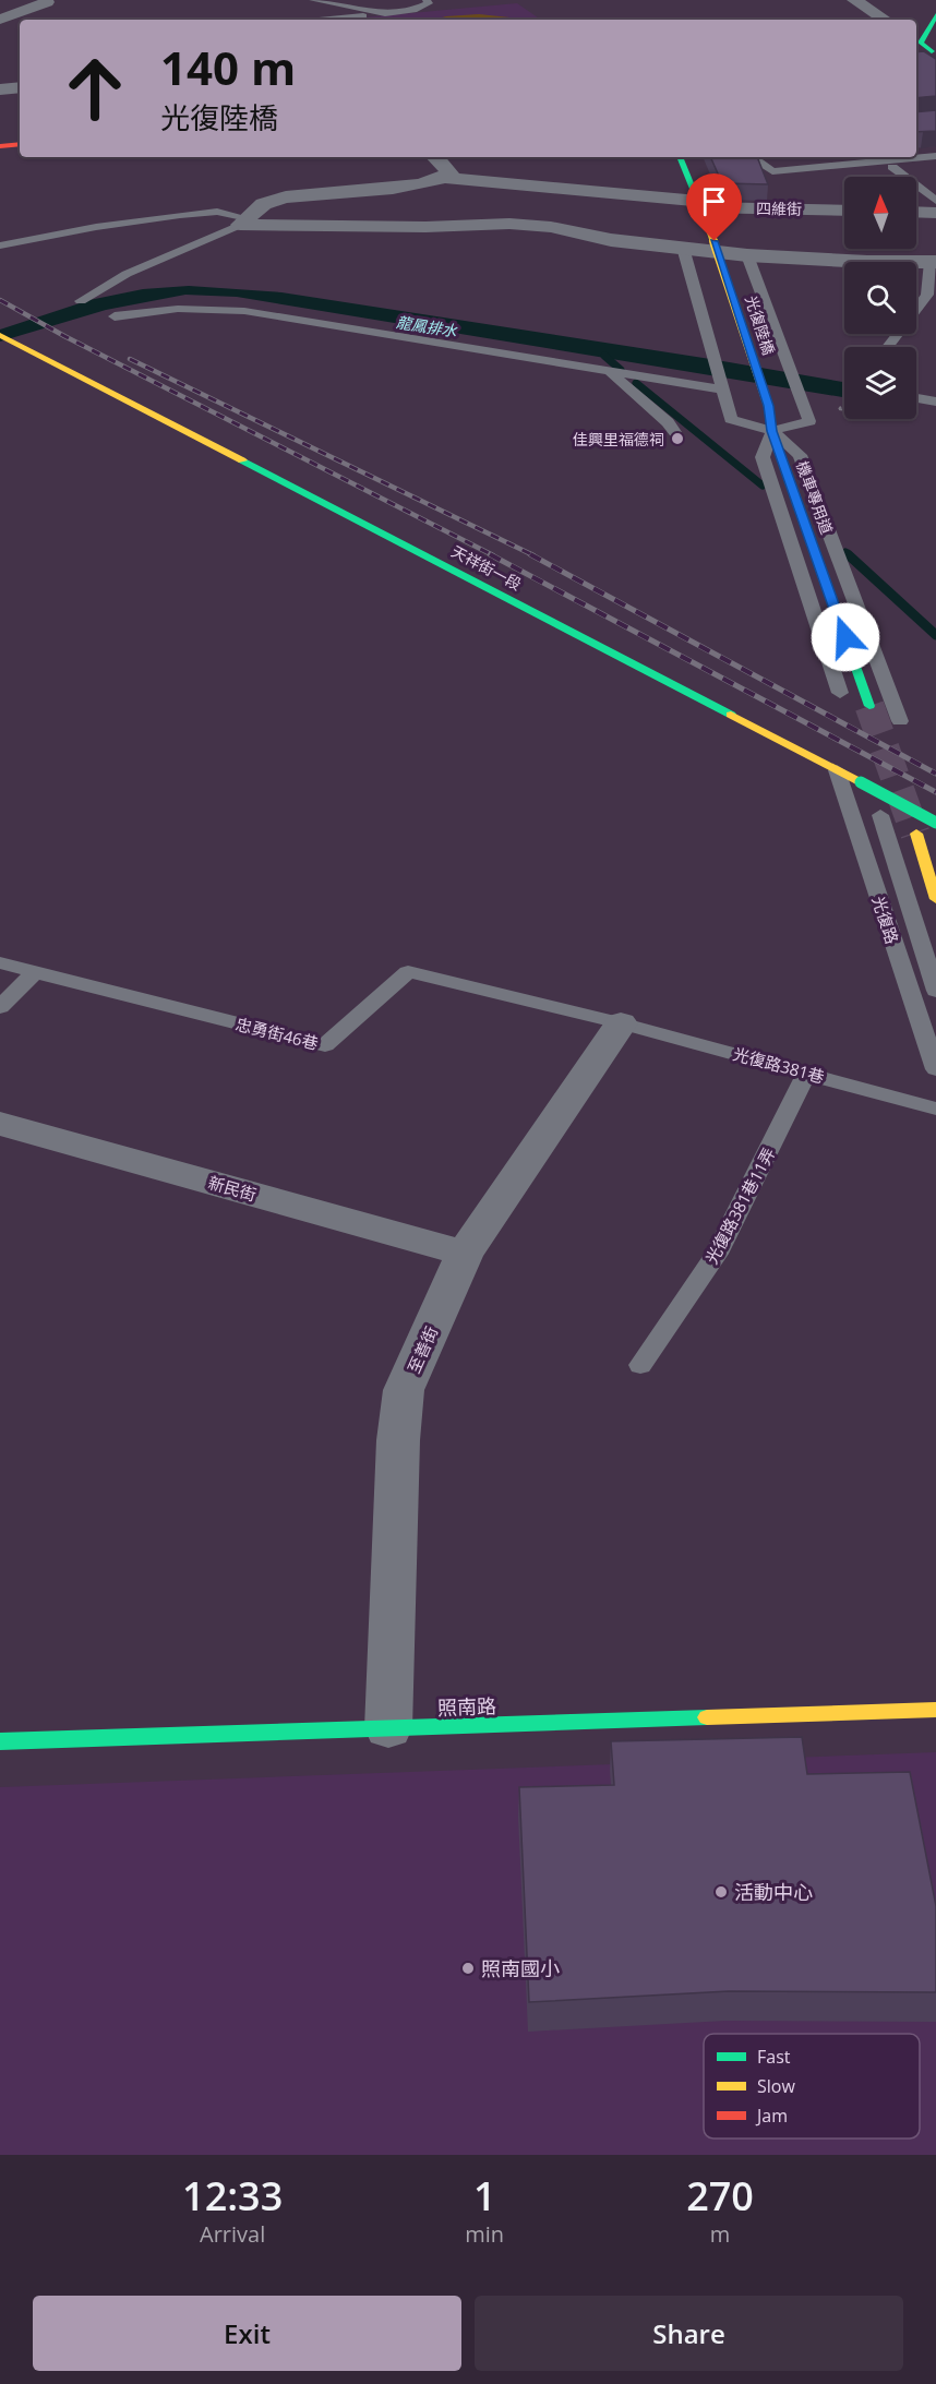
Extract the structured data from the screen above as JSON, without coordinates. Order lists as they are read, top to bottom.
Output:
{
  "streets": {
    "street": [
      "四維街",
      "光復陸橋",
      "天祥街一段",
      "新民街",
      "至善街",
      "照南路"
    ],
    "lane": [
      "機車專用道",
      "光復路",
      "忠勇街46巷",
      "光復路381巷",
      "光復路381巷11弄"
    ]
  },
  "crossings": [
    ["四維街", "光復陸橋"],
    ["光復陸橋", "機車專用道"],
    ["天祥街一段", "光復路"],
    ["忠勇街46巷", "光復路381巷"],
    ["忠勇街46巷", "至善街"],
    ["光復路381巷", "光復路381巷11弄"],
    ["光復路381巷", "至善街"],
    ["新民街", "至善街"],
    ["至善街", "照南路"]
  ],
  "water": ["龍鳳排水"],
  "places": ["佳興里福德祠", "活動中心", "照南國小"],
  "legend": ["Fast", "Slow", "Jam"],
  "north": "top",
  "page": {
    "turn": ["140 m", "光復陸橋"],
    "eta": [
      "12:33",
      "Arrival",
      "1",
      "min",
      "270",
      "m"
    ],
    "buttons": ["Exit", "Share"]
  }
}
